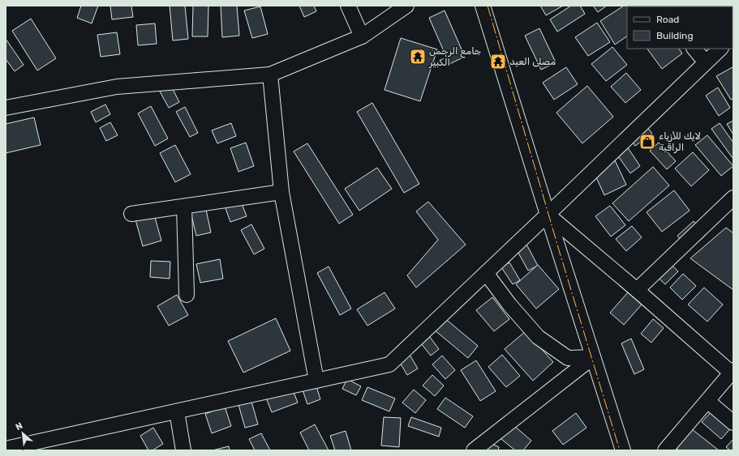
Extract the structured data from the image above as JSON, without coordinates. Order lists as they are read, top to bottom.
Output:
{
  "places": {
    "temple": ["جامع الرحمن الكبير", "مصلى العيد"],
    "shop": ["لايك للأزياء الراقية"]
  },
  "legend": ["Road", "Building"],
  "north": "top left"
}
